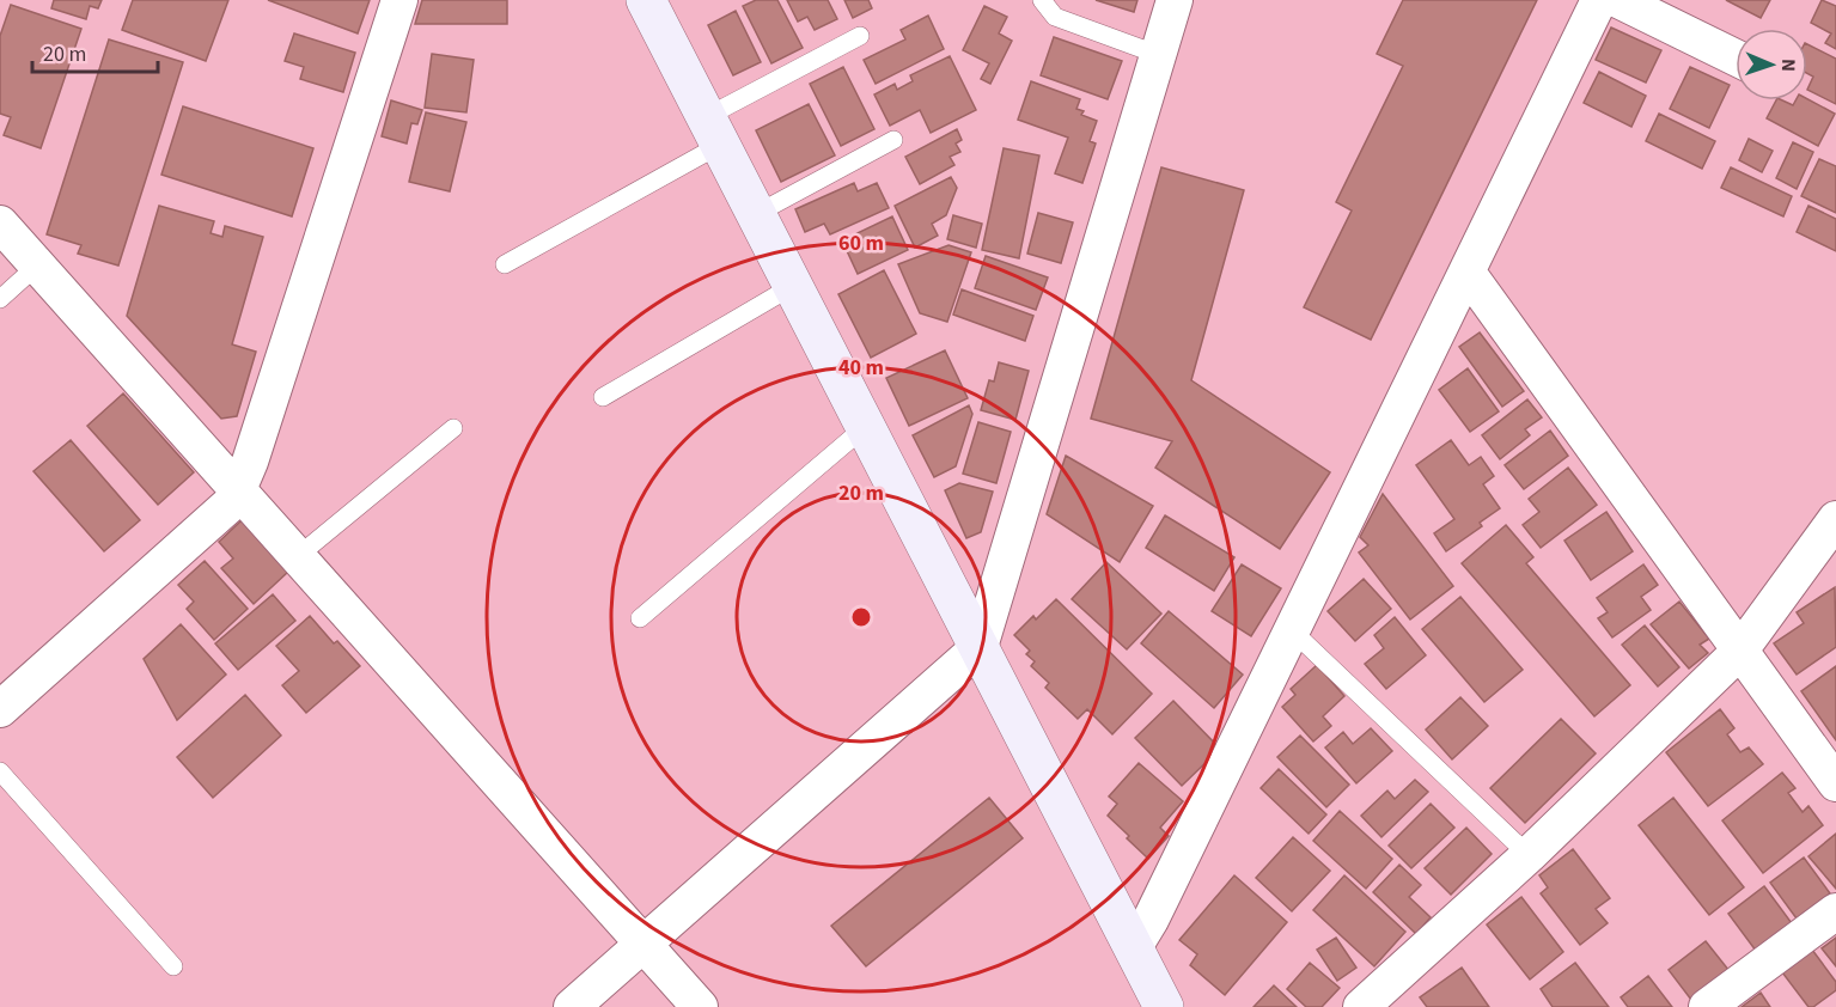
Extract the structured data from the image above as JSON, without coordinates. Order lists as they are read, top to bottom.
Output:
{
  "scale_bar": "20 m",
  "north": "right",
  "rings": ["60 m", "40 m", "20 m"]
}
